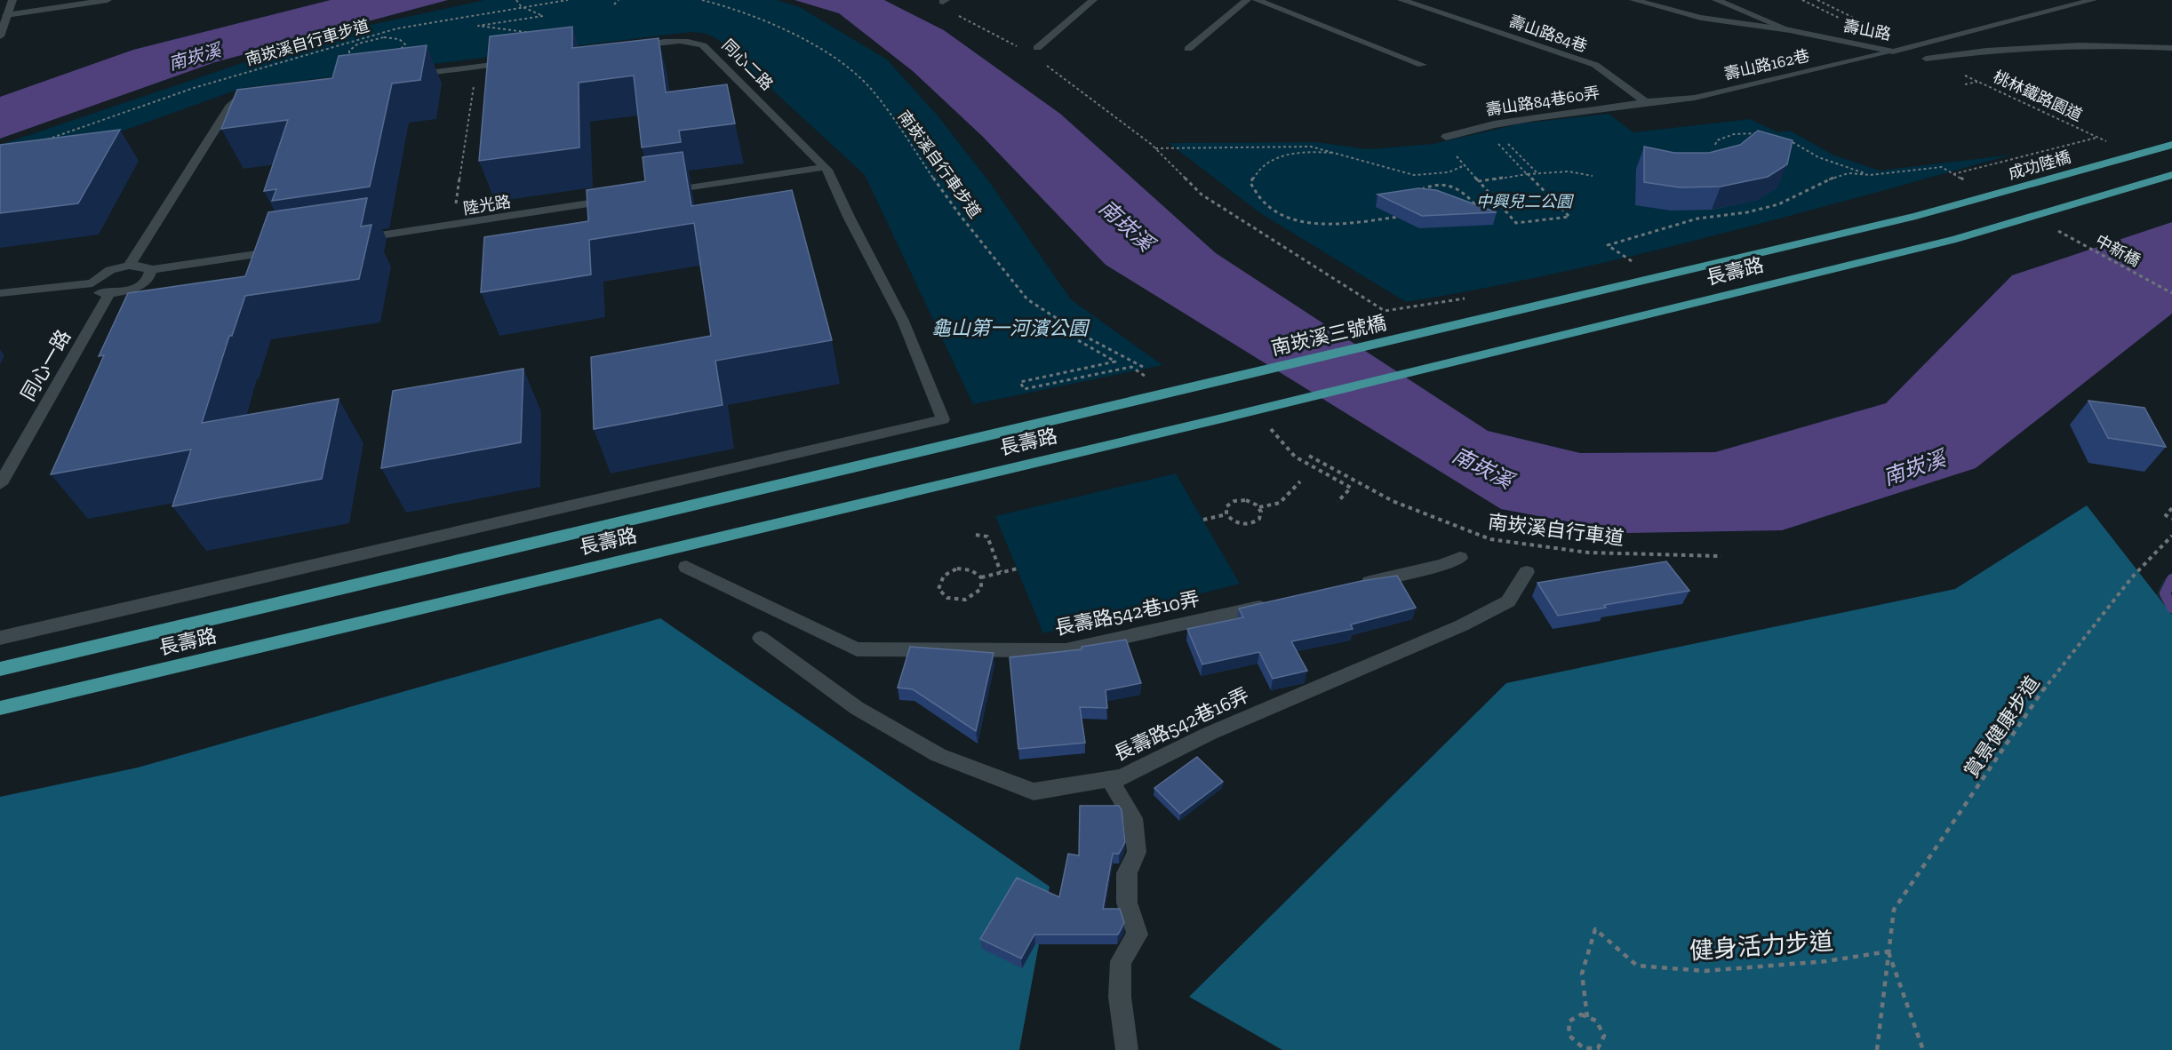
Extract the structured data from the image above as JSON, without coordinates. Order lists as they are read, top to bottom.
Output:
{
  "streets": {
    "main road": ["成功陸橋", "長壽路", "南崁溪三號橋"],
    "street": [
      "壽山路",
      "壽山路84巷",
      "同心二路",
      "壽山路162巷",
      "壽山路84巷60弄",
      "陸光路",
      "同心一路",
      "長壽路542巷10弄",
      "長壽路542巷16弄"
    ],
    "path": [
      "南崁溪自行車步道",
      "桃林鐵路園道",
      "中新橋",
      "南崁溪自行車道",
      "賞景健康步道",
      "健身活力步道"
    ]
  },
  "crossings": [
    ["壽山路", "壽山路162巷"],
    ["壽山路84巷", "壽山路162巷"],
    ["壽山路84巷", "壽山路84巷60弄"],
    ["壽山路162巷", "壽山路84巷60弄"],
    ["成功陸橋", "長壽路"],
    ["長壽路", "南崁溪三號橋"],
    ["賞景健康步道", "健身活力步道"]
  ],
  "water": ["南崁溪"],
  "parks": ["中興兒二公園", "龜山第一河濱公園"]
}
